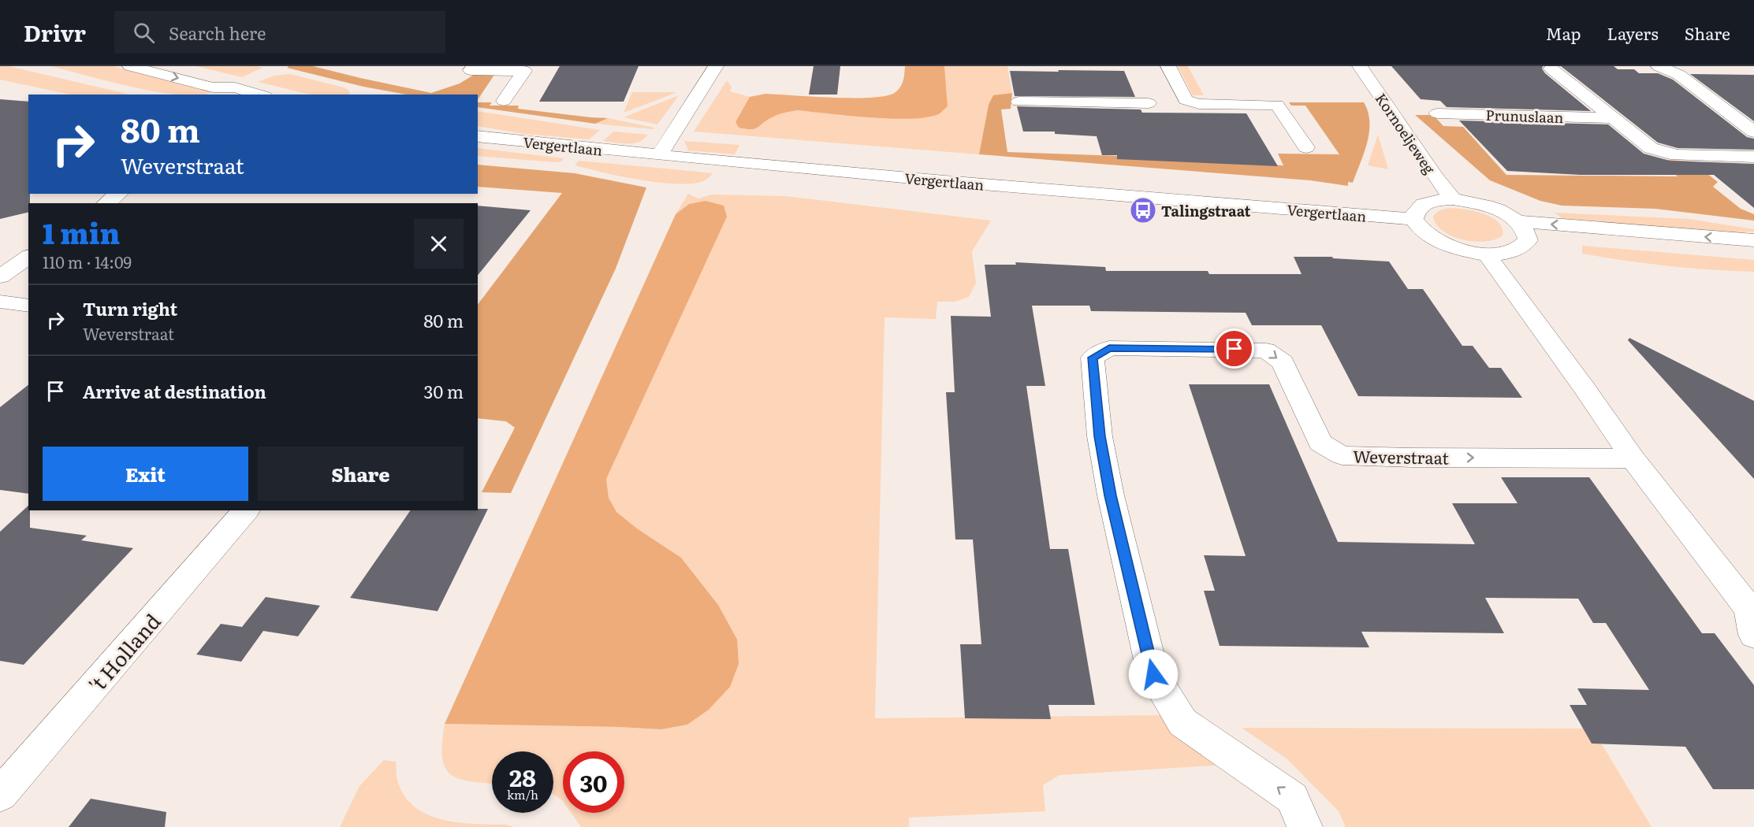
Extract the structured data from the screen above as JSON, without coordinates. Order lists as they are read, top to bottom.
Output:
{
  "streets": {
    "street": [
      "Prunuslaan",
      "Kornoeljeweg",
      "Vergertlaan",
      "Weverstraat",
      "'t Holland"
    ]
  },
  "places": {
    "bus stop": ["Talingstraat"]
  },
  "page": {
    "header": "Drivr",
    "search": "Search here",
    "nav": ["Map", "Layers", "Share"],
    "turn": ["80 m", "Weverstraat"],
    "heading": ["1 min", "110 m · 14:09"],
    "list": [
      {
        "name": "Turn right",
        "note": "Weverstraat",
        "value": "80 m"
      },
      {
        "name": "Arrive at destination",
        "value": "30 m"
      }
    ],
    "buttons": ["Exit", "Share"],
    "speed": "28 km/h",
    "limit": "30"
  }
}
